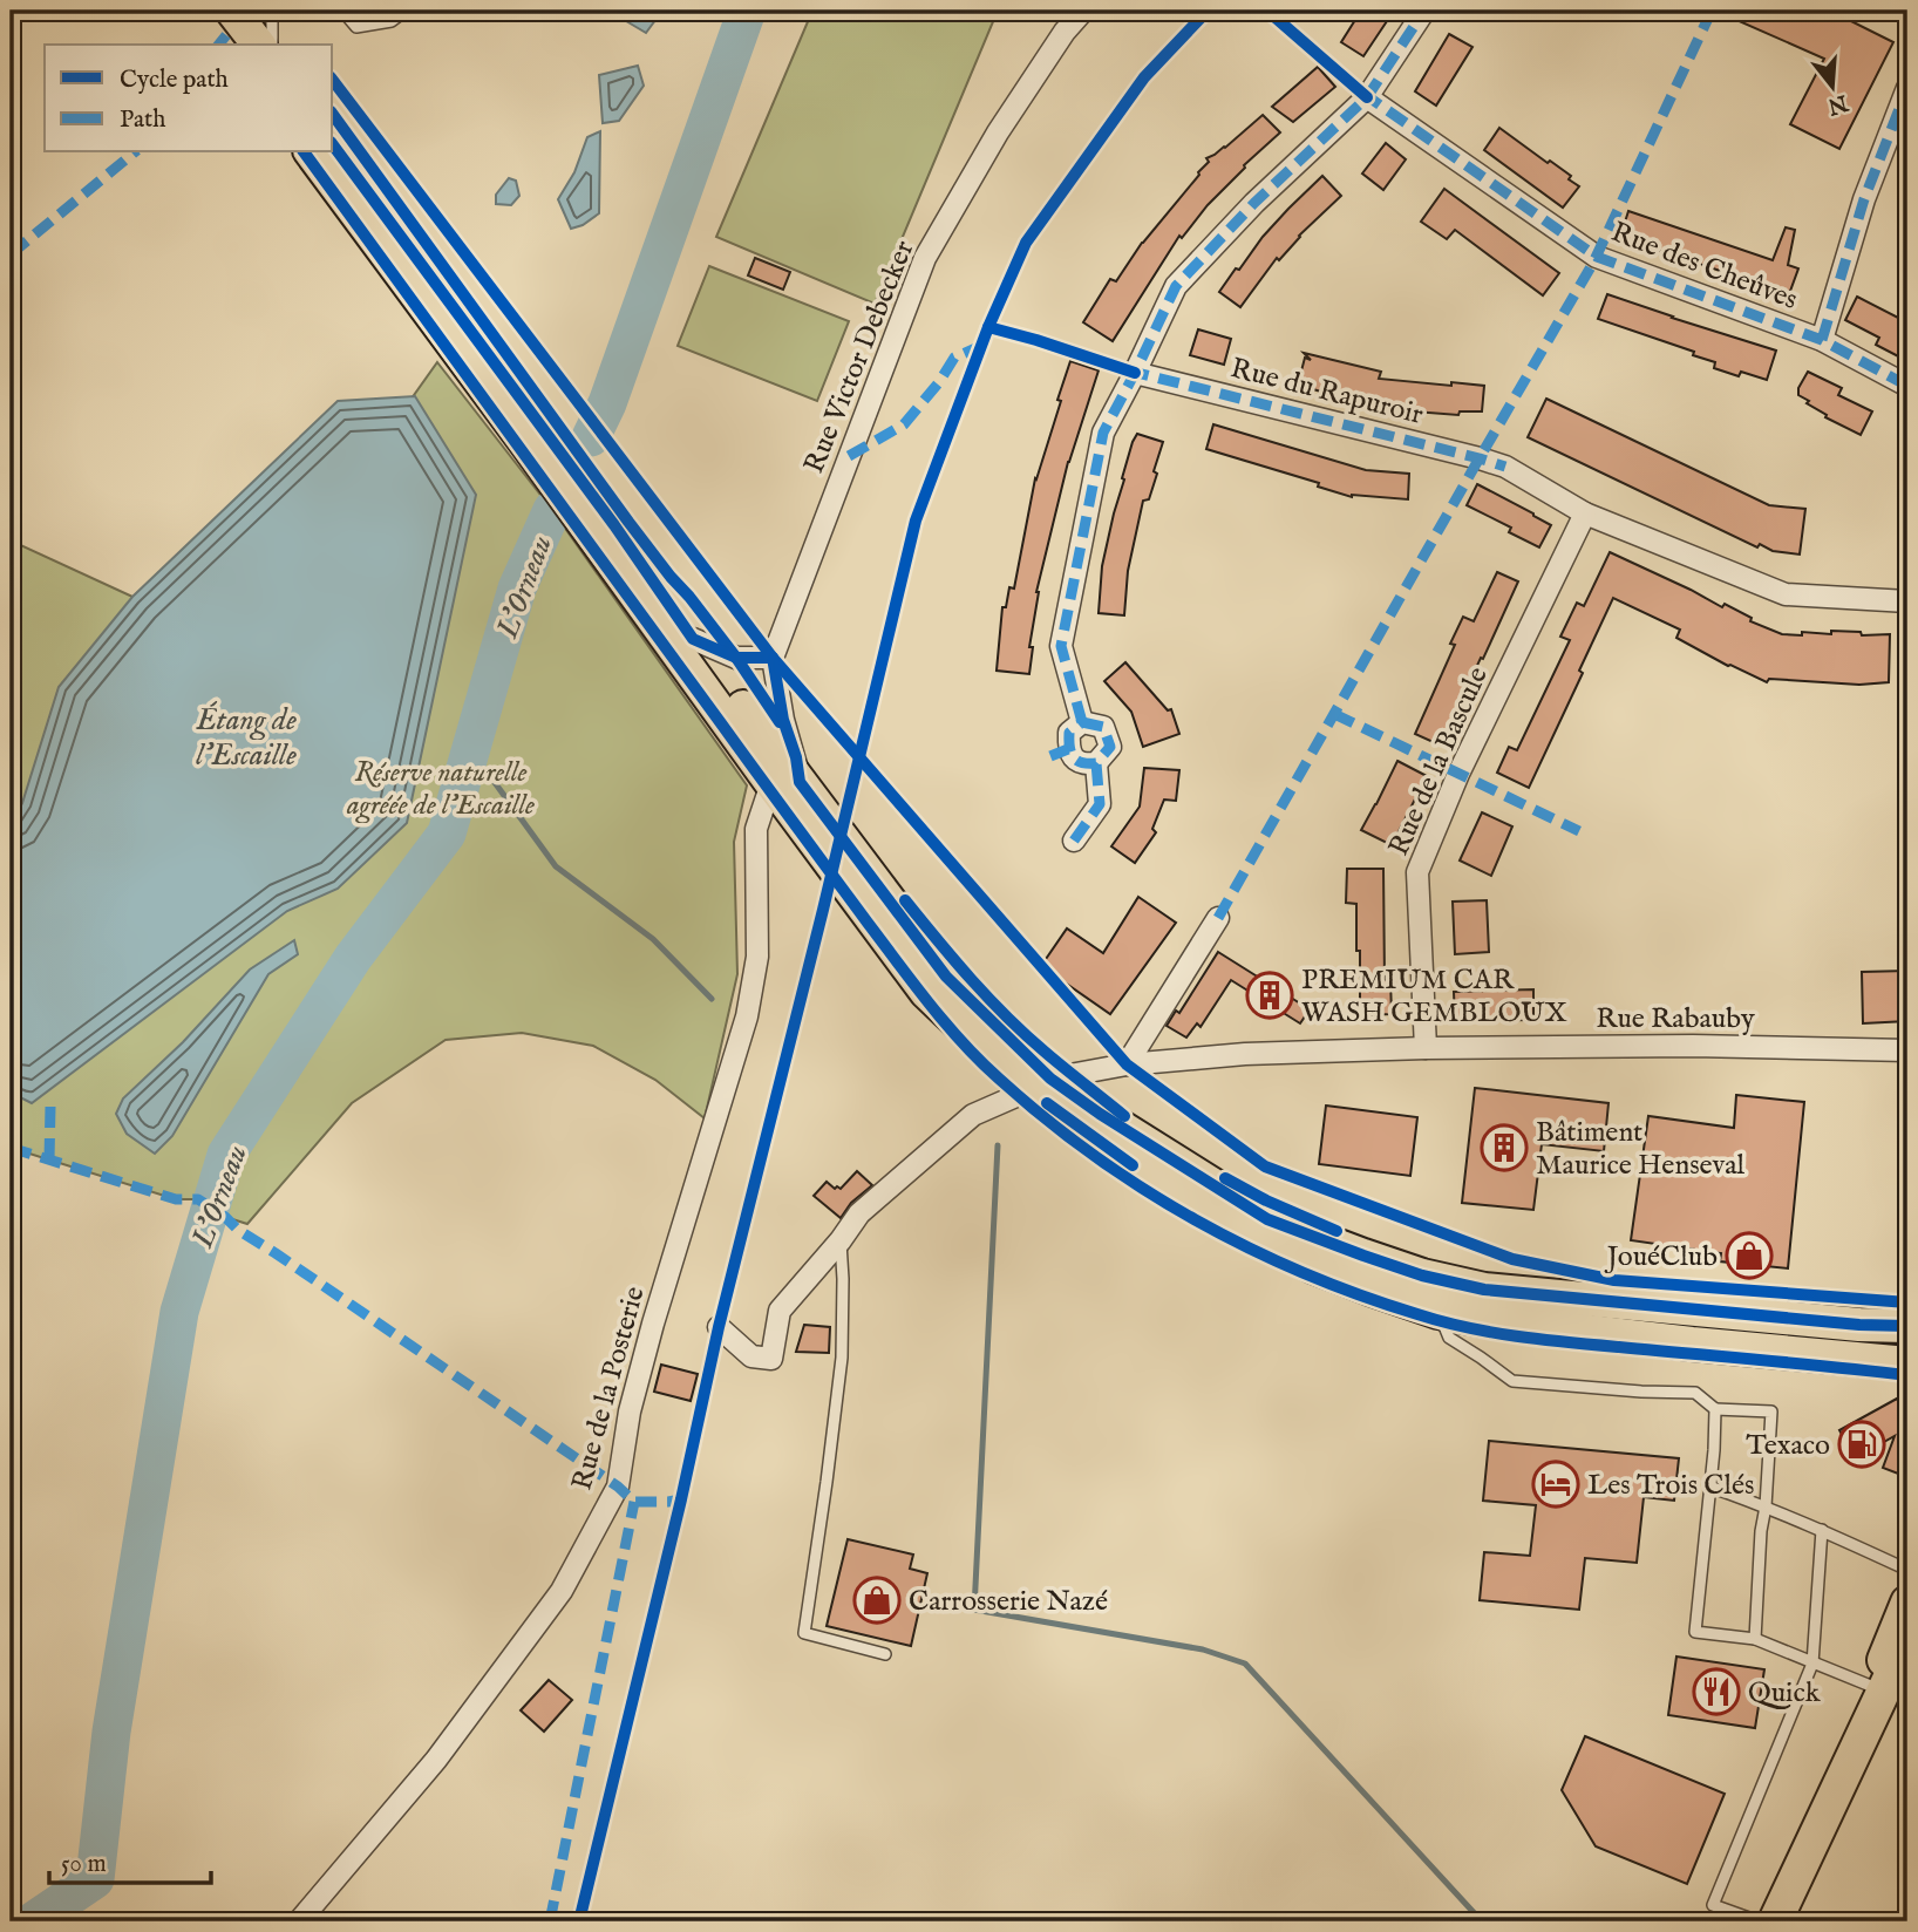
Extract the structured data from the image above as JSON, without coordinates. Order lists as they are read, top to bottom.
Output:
{
  "streets": {
    "street": [
      "Rue des Cheûves",
      "Rue Victor Debecker",
      "Rue du Rapuroir",
      "Rue de la Bascule",
      "Rue Rabauby",
      "Rue de la Posterie"
    ]
  },
  "crossings": [
    ["Rue du Rapuroir", "Rue de la Bascule"],
    ["Rue de la Bascule", "Rue Rabauby"]
  ],
  "water": ["L'Orneau", "Étang de l'Escaille"],
  "parks": ["Réserve naturelle agréée de l'Escaille"],
  "places": {
    "building": ["PREMIUM CAR WASH GEMBLOUX", "Bâtiment Maurice Henseval"],
    "shop": ["JouéClub", "Carrosserie Nazé"],
    "fuel station": ["Texaco"],
    "hotel": ["Les Trois Clés"],
    "restaurant": ["Quick"]
  },
  "legend": ["Cycle path", "Path"],
  "scale_bar": "50 m",
  "north": "bottom"
}
